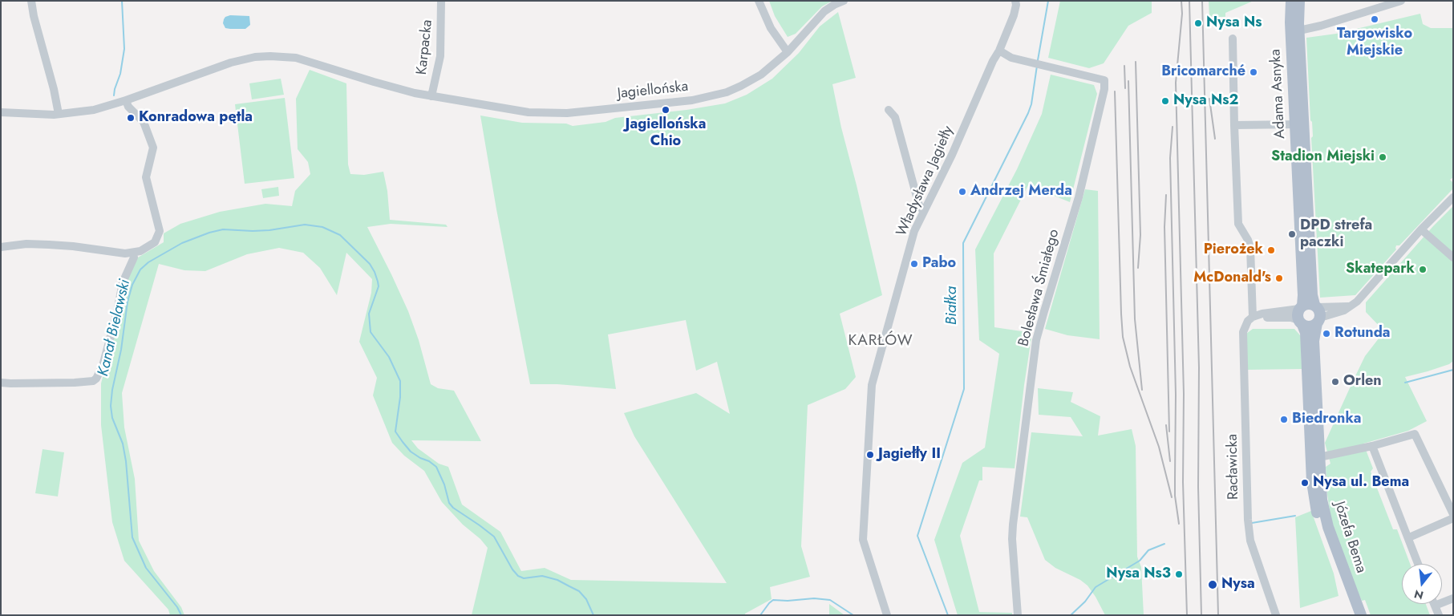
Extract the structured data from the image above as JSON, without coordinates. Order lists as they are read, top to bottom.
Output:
{
  "streets": {
    "main road": ["Adama Asnyka", "Józefa Bema"],
    "street": [
      "Karpacka",
      "Jagiellońska",
      "Władysława Jagiełły",
      "Bolesława Śmiałego",
      "Racławicka"
    ]
  },
  "crossings": [
    ["Karpacka", "Jagiellońska"],
    ["Adama Asnyka", "Józefa Bema"],
    ["Władysława Jagiełły", "Bolesława Śmiałego"]
  ],
  "districts": ["KARŁÓW"],
  "water": ["Białka", "Kanał Bielawski"],
  "places": [
    "Targowisko Miejskie",
    "Nysa Ns",
    "Bricomarché",
    "Nysa Ns2",
    "Jagiellońska Chio",
    "Konradowa pętla",
    "Stadion Miejski",
    "Andrzej Merda",
    "DPD strefa paczki",
    "Pierożek",
    "Pabo",
    "Skatepark",
    "McDonald's",
    "Rotunda",
    "Orlen",
    "Biedronka",
    "Jagiełły II",
    "Nysa ul. Bema",
    "Nysa Ns3",
    "Nysa"
  ],
  "north": "bottom"
}
